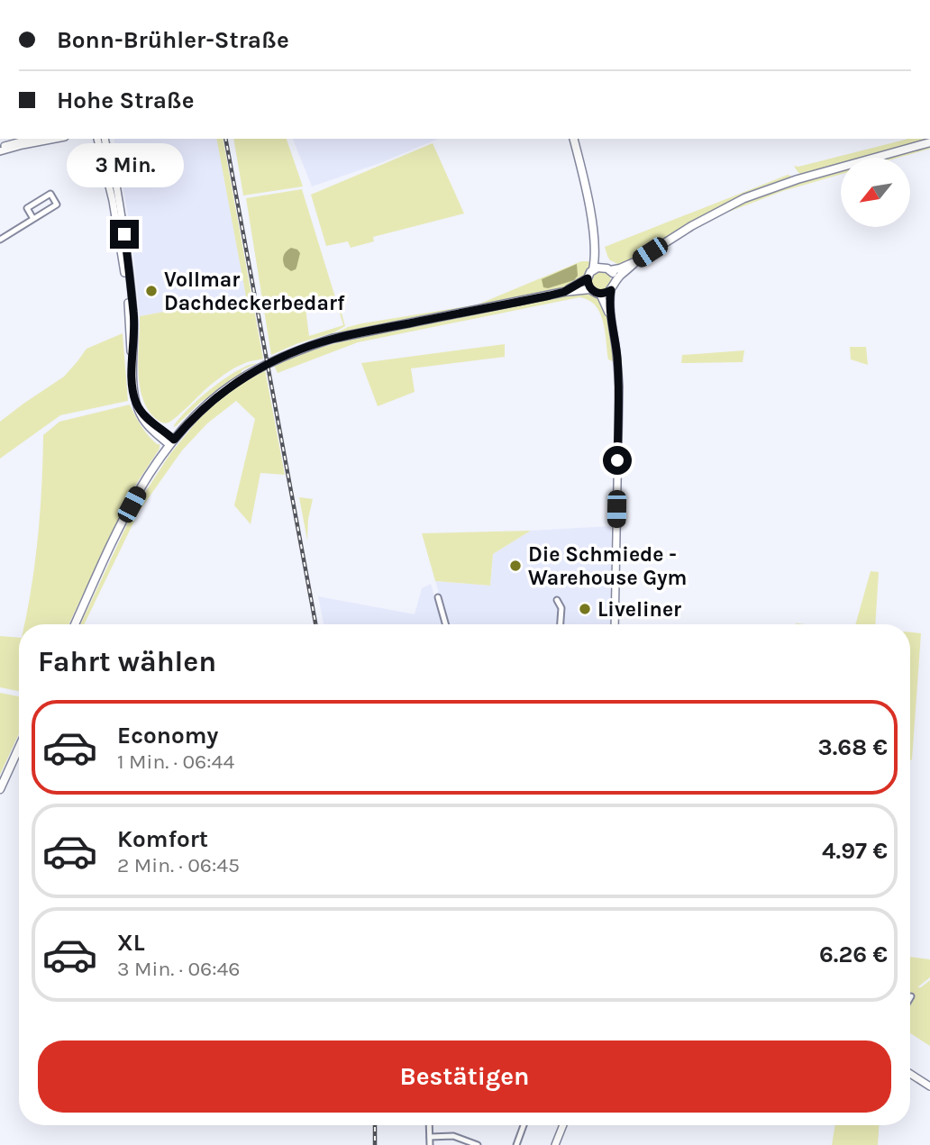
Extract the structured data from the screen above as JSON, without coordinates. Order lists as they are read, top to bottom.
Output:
{
  "places": ["Vollmar Dachdeckerbedarf", "Die Schmiede - Warehouse Gym", "Liveliner"],
  "north": "bottom left",
  "page": {
    "banner": ["Bonn-Brühler-Straße", "Hohe Straße"],
    "bubble": "3 Min.",
    "heading": "Fahrt wählen",
    "list": [
      {
        "name": "Economy",
        "note": "1 Min. · 06:44",
        "value": "3.68 €"
      },
      {
        "name": "Komfort",
        "note": "2 Min. · 06:45",
        "value": "4.97 €"
      },
      {
        "name": "XL",
        "note": "3 Min. · 06:46",
        "value": "6.26 €"
      }
    ],
    "buttons": "Bestätigen"
  }
}
